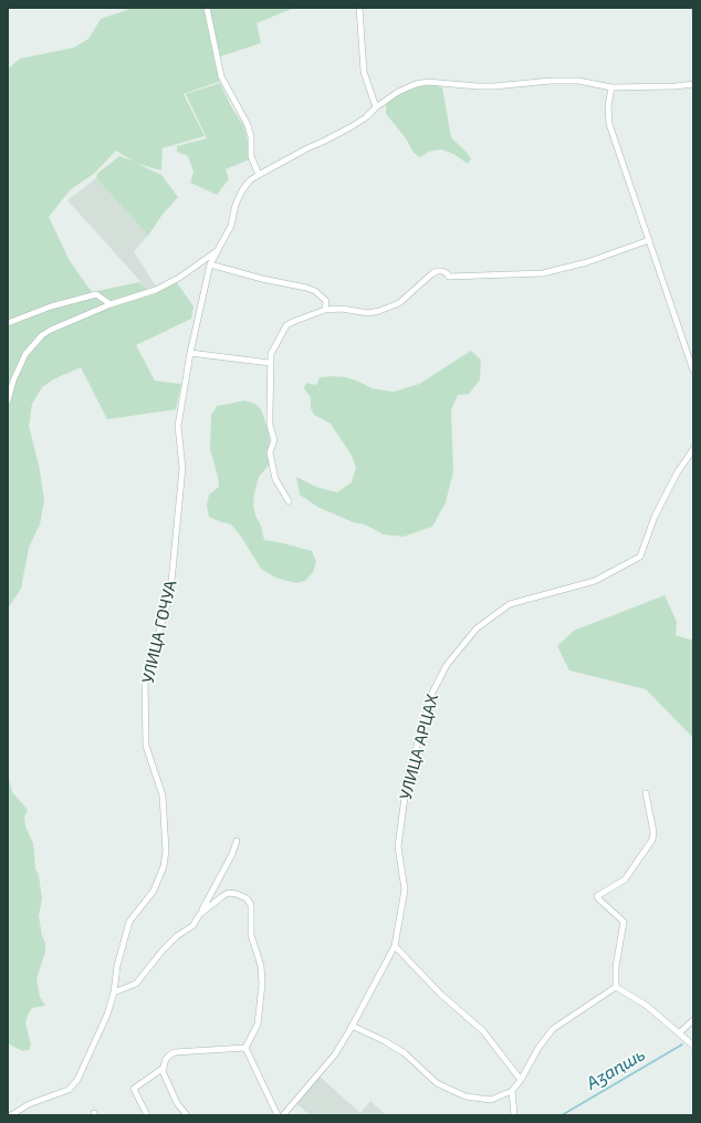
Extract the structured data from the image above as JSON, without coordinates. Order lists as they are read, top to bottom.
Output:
{
  "streets": {
    "street": ["УЛИЦА ГОЧУА", "УЛИЦА АРЦАХ"]
  },
  "water": ["Аӡаԥшь"]
}
